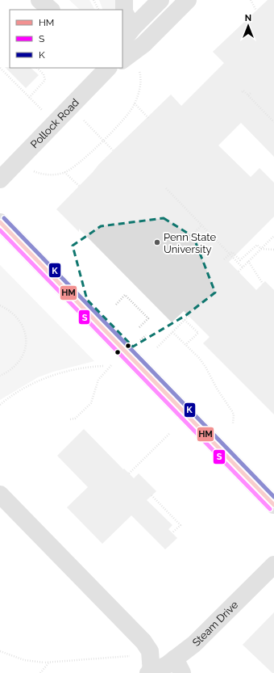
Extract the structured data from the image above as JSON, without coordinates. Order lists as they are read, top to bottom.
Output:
{
  "streets": {
    "street": ["Pollock Road", "Steam Drive"]
  },
  "places": ["Penn State University"],
  "lines": ["transit line K", "transit line HM", "transit line S"],
  "legend": ["HM", "S", "K"],
  "north": "top"
}
